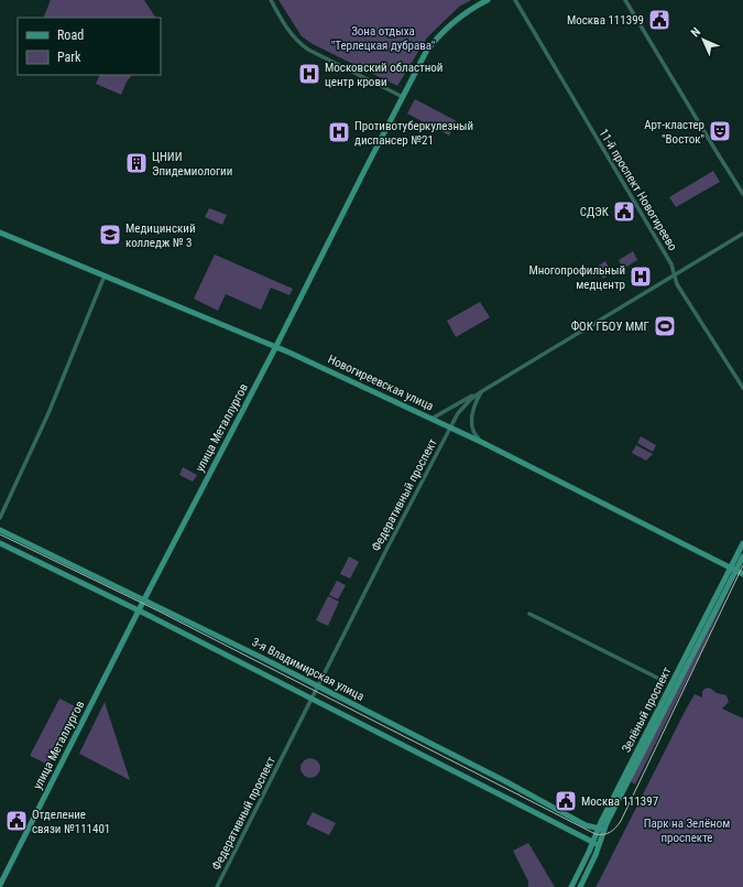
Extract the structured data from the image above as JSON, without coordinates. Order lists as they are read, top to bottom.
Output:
{
  "streets": {
    "street": [
      "11-й проспект Новогиреево",
      "Новогиреевская улица",
      "улица Металлургов",
      "Федеративный проспект",
      "3-я Владимирская улица",
      "Зелёный проспект"
    ]
  },
  "crossings": [
    ["11-й проспект Новогиреево", "Федеративный проспект"],
    ["Новогиреевская улица", "улица Металлургов"],
    ["Новогиреевская улица", "Федеративный проспект"],
    ["Новогиреевская улица", "Зелёный проспект"],
    ["улица Металлургов", "3-я Владимирская улица"],
    ["Федеративный проспект", "3-я Владимирская улица"],
    ["3-я Владимирская улица", "Зелёный проспект"]
  ],
  "parks": ["Зона отдыха \"Терлецкая дубрава\"", "Парк на Зелёном проспекте"],
  "places": {
    "public building": [
      "Москва 111399",
      "СДЭК",
      "Москва 111397",
      "Отделение связи №111401"
    ],
    "hospital": ["Московский областной центр крови", "Противотуберкулезный диспансер №21", "Многопрофильный медцентр"],
    "theatre": ["Арт-кластер \"Восток\""],
    "building": ["ЦНИИ Эпидемиологии"],
    "school or university": ["Медицинский колледж № 3"],
    "sports": ["ФОК ГБОУ ММГ"]
  },
  "legend": ["Road", "Park"],
  "north": "top left"
}
